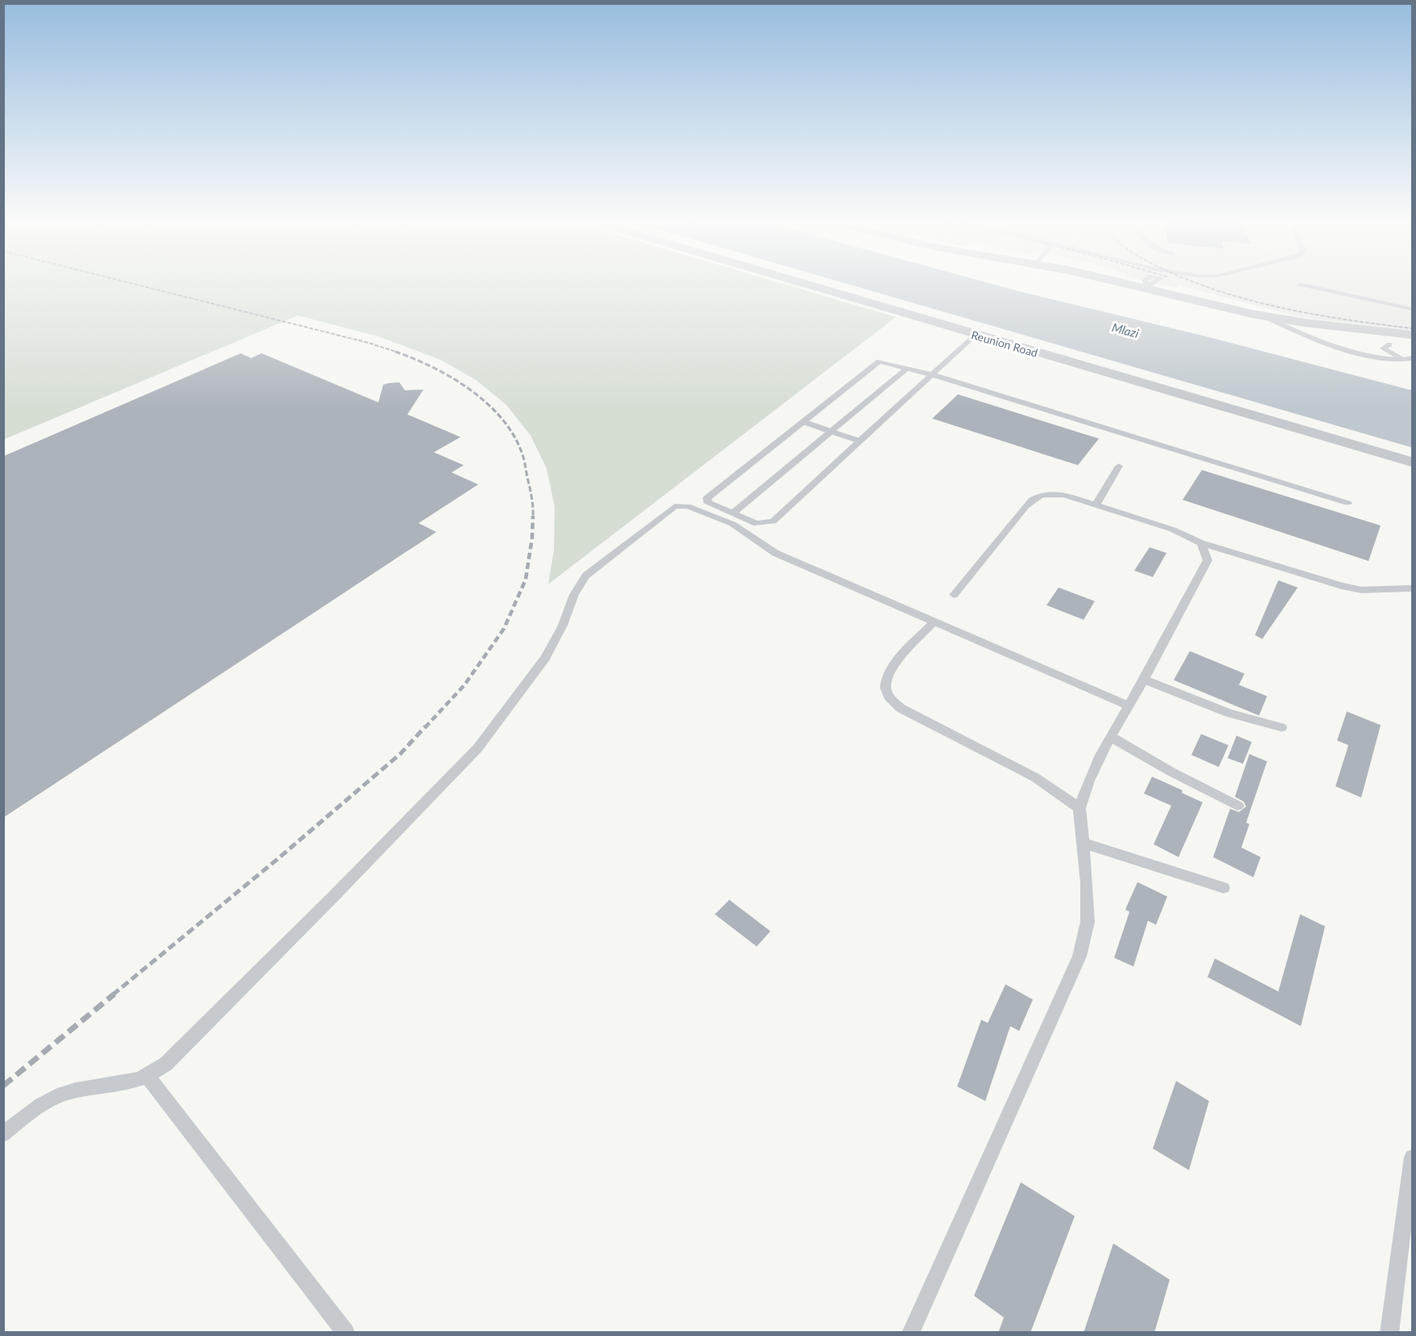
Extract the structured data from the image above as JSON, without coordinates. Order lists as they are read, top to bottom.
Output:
{
  "streets": {
    "street": ["Reunion Road"]
  },
  "water": ["Mlazi"]
}
